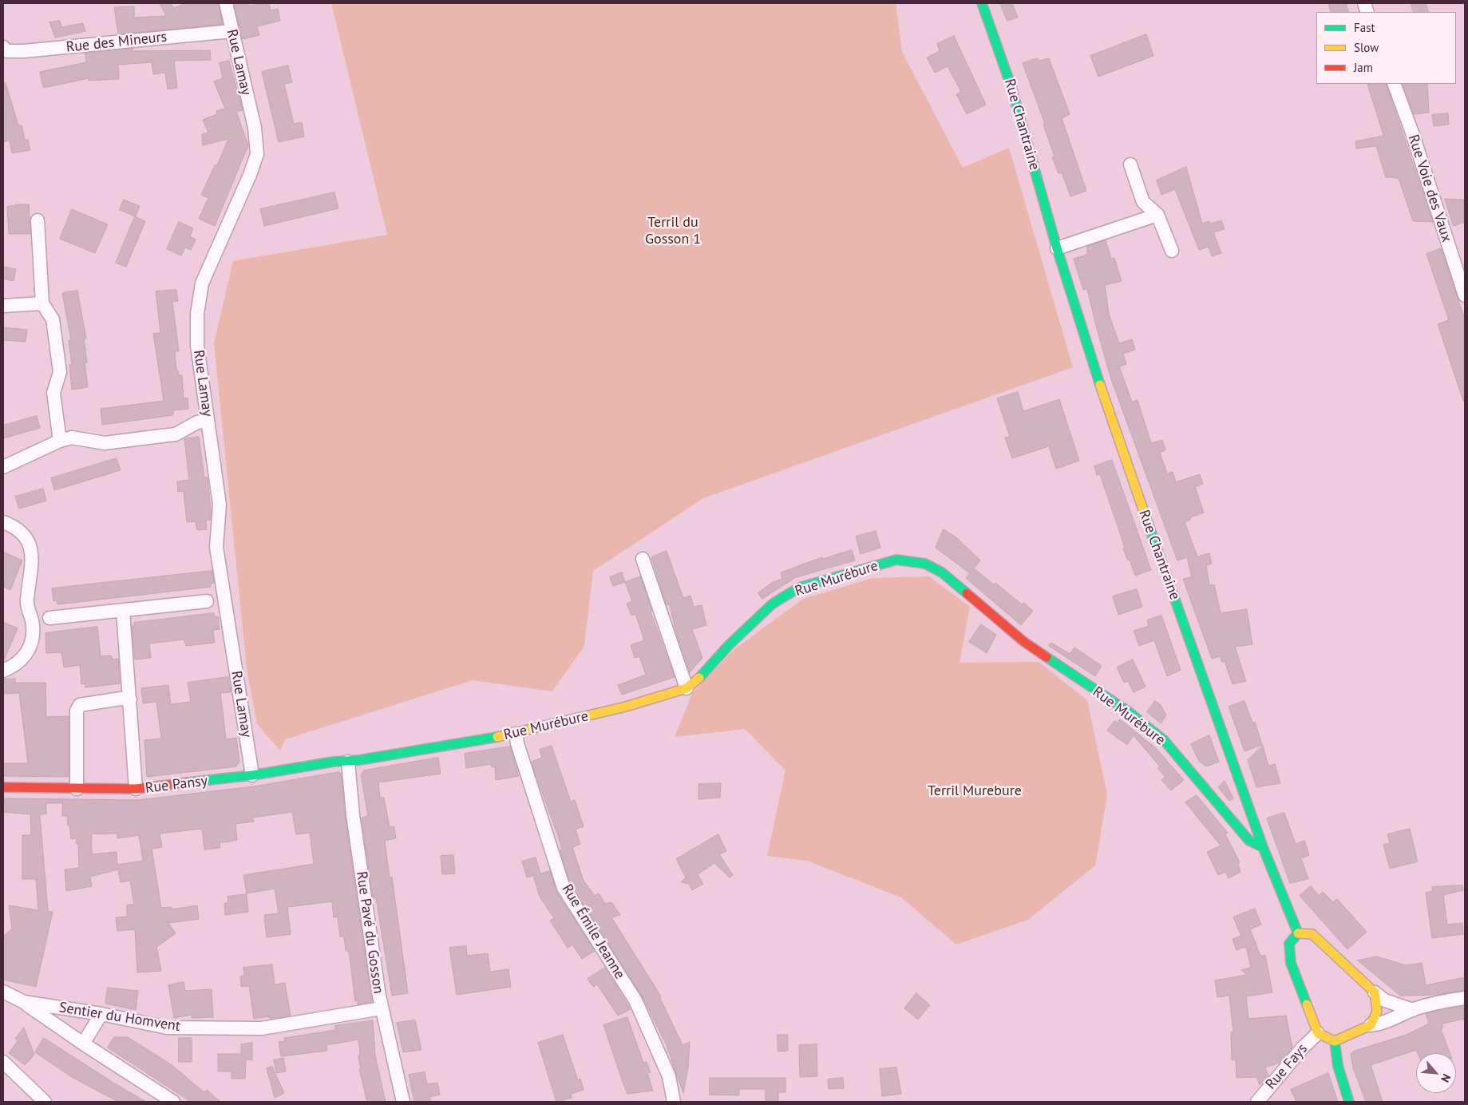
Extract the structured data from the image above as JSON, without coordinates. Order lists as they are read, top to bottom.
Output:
{
  "streets": {
    "street": [
      "Rue des Mineurs",
      "Rue Lamay",
      "Rue Chantraine",
      "Rue Voie des Vaux",
      "Rue Murébure",
      "Rue Pansy",
      "Rue Émile Jeanne",
      "Rue Pavé du Gosson",
      "Sentier du Homvent",
      "Rue Fays"
    ]
  },
  "crossings": [
    ["Rue des Mineurs", "Rue Lamay"],
    ["Rue Lamay", "Rue Pansy"],
    ["Rue Chantraine", "Rue Murébure"],
    ["Rue Murébure", "Rue Pansy"],
    ["Rue Murébure", "Rue Émile Jeanne"],
    ["Rue Murébure", "Rue Pavé du Gosson"],
    ["Rue Pansy", "Rue Pavé du Gosson"],
    ["Rue Pavé du Gosson", "Sentier du Homvent"]
  ],
  "parks": ["Terril du Gosson 1", "Terril Murebure"],
  "legend": ["Fast", "Slow", "Jam"],
  "north": "bottom right"
}
